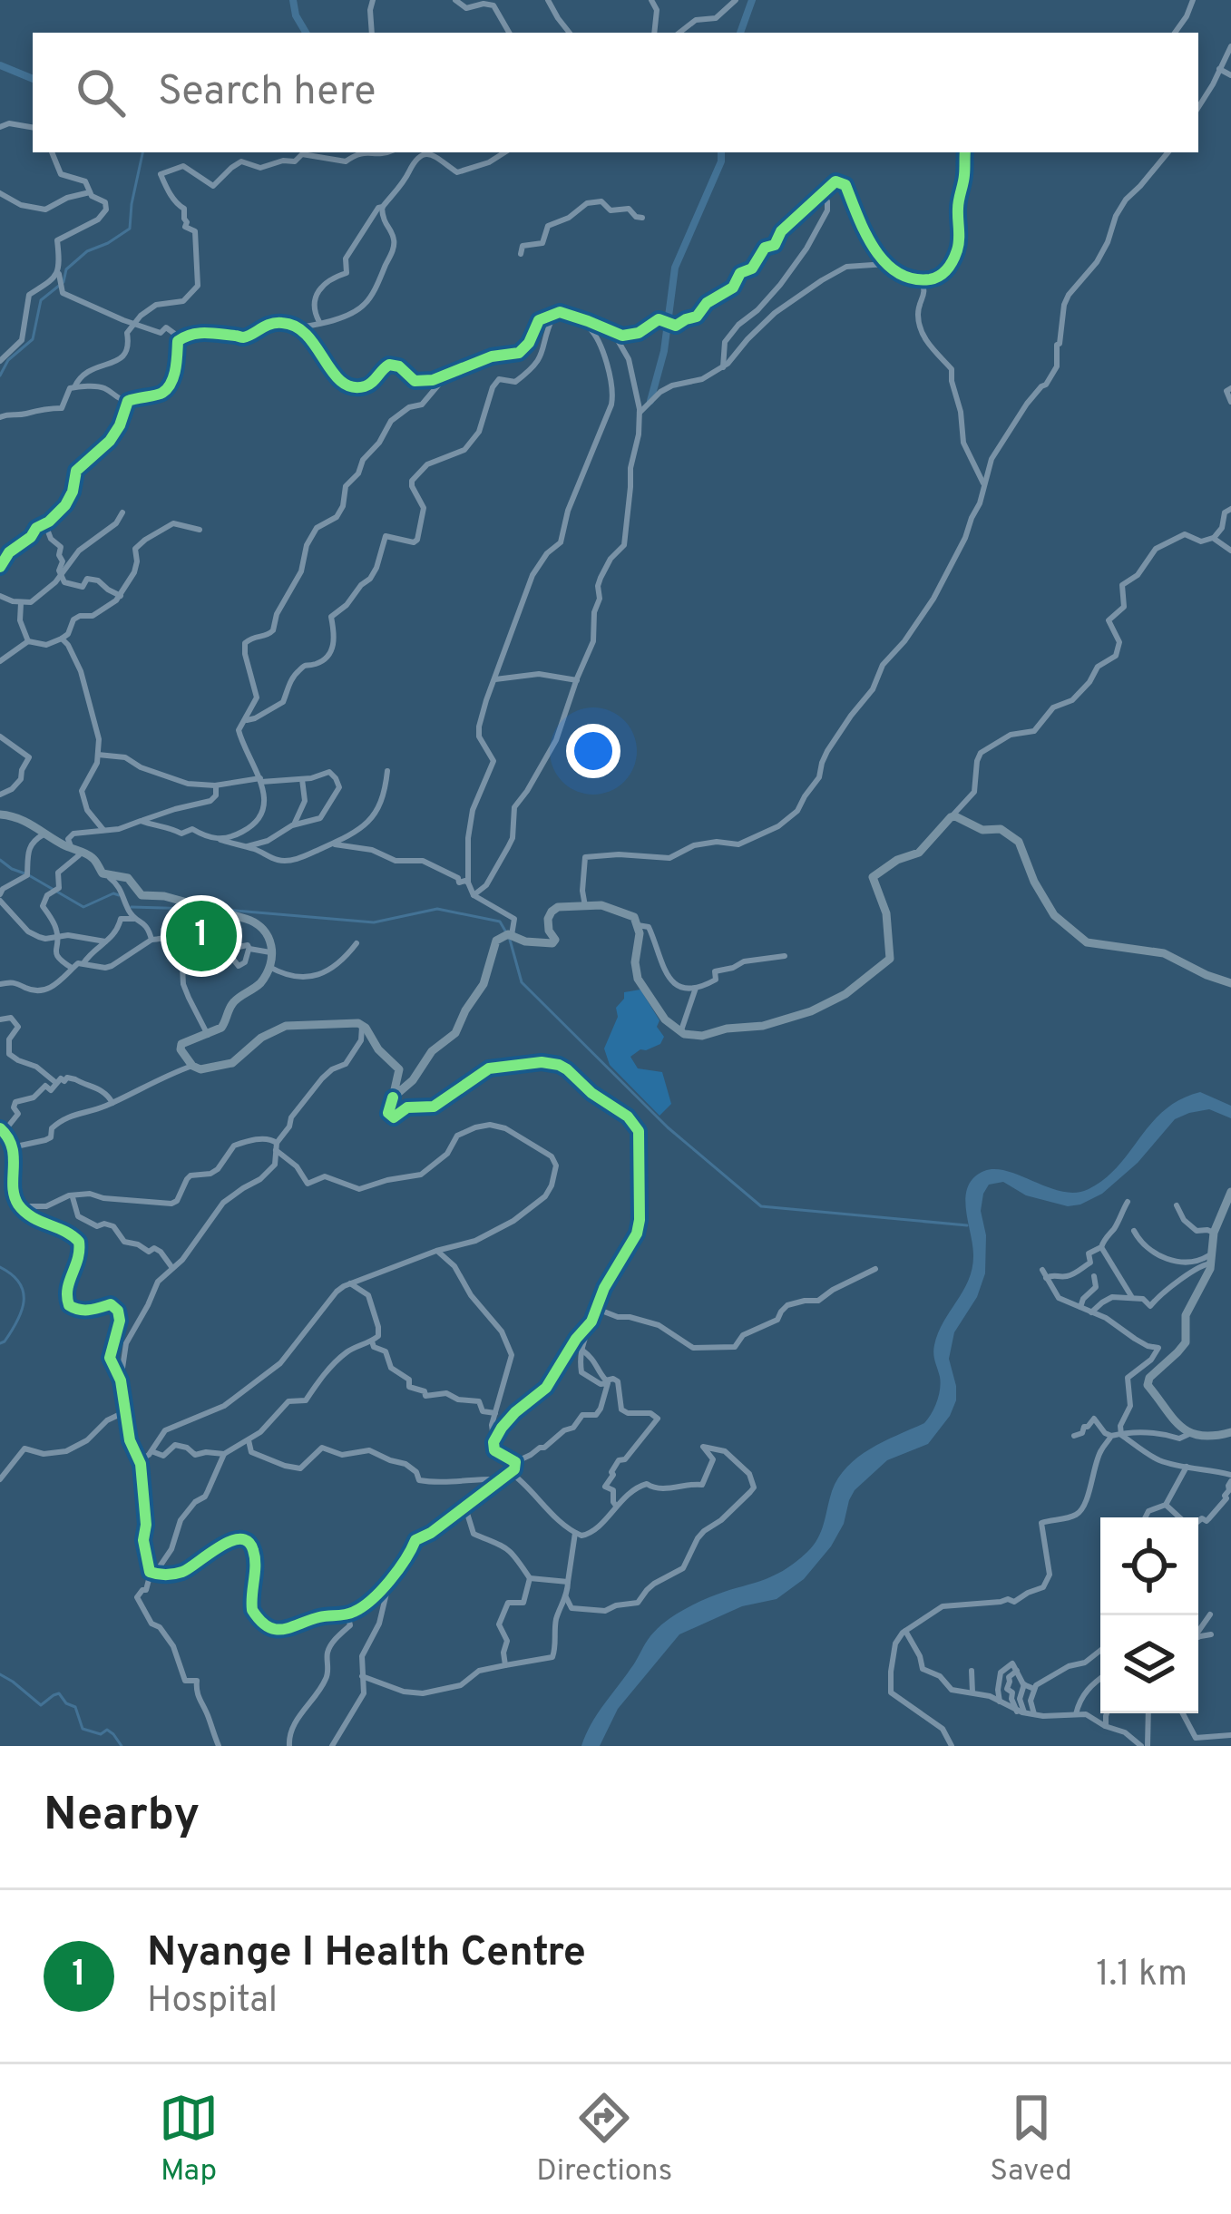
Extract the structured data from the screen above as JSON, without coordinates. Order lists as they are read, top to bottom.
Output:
{
  "page": {
    "search": "Search here",
    "pins": "1",
    "heading": "Nearby",
    "list": [
      {
        "mark": "1",
        "name": "Nyange I Health Centre",
        "note": "Hospital",
        "value": "1.1 km"
      }
    ],
    "nav": ["Map", "Directions", "Saved"]
  }
}
